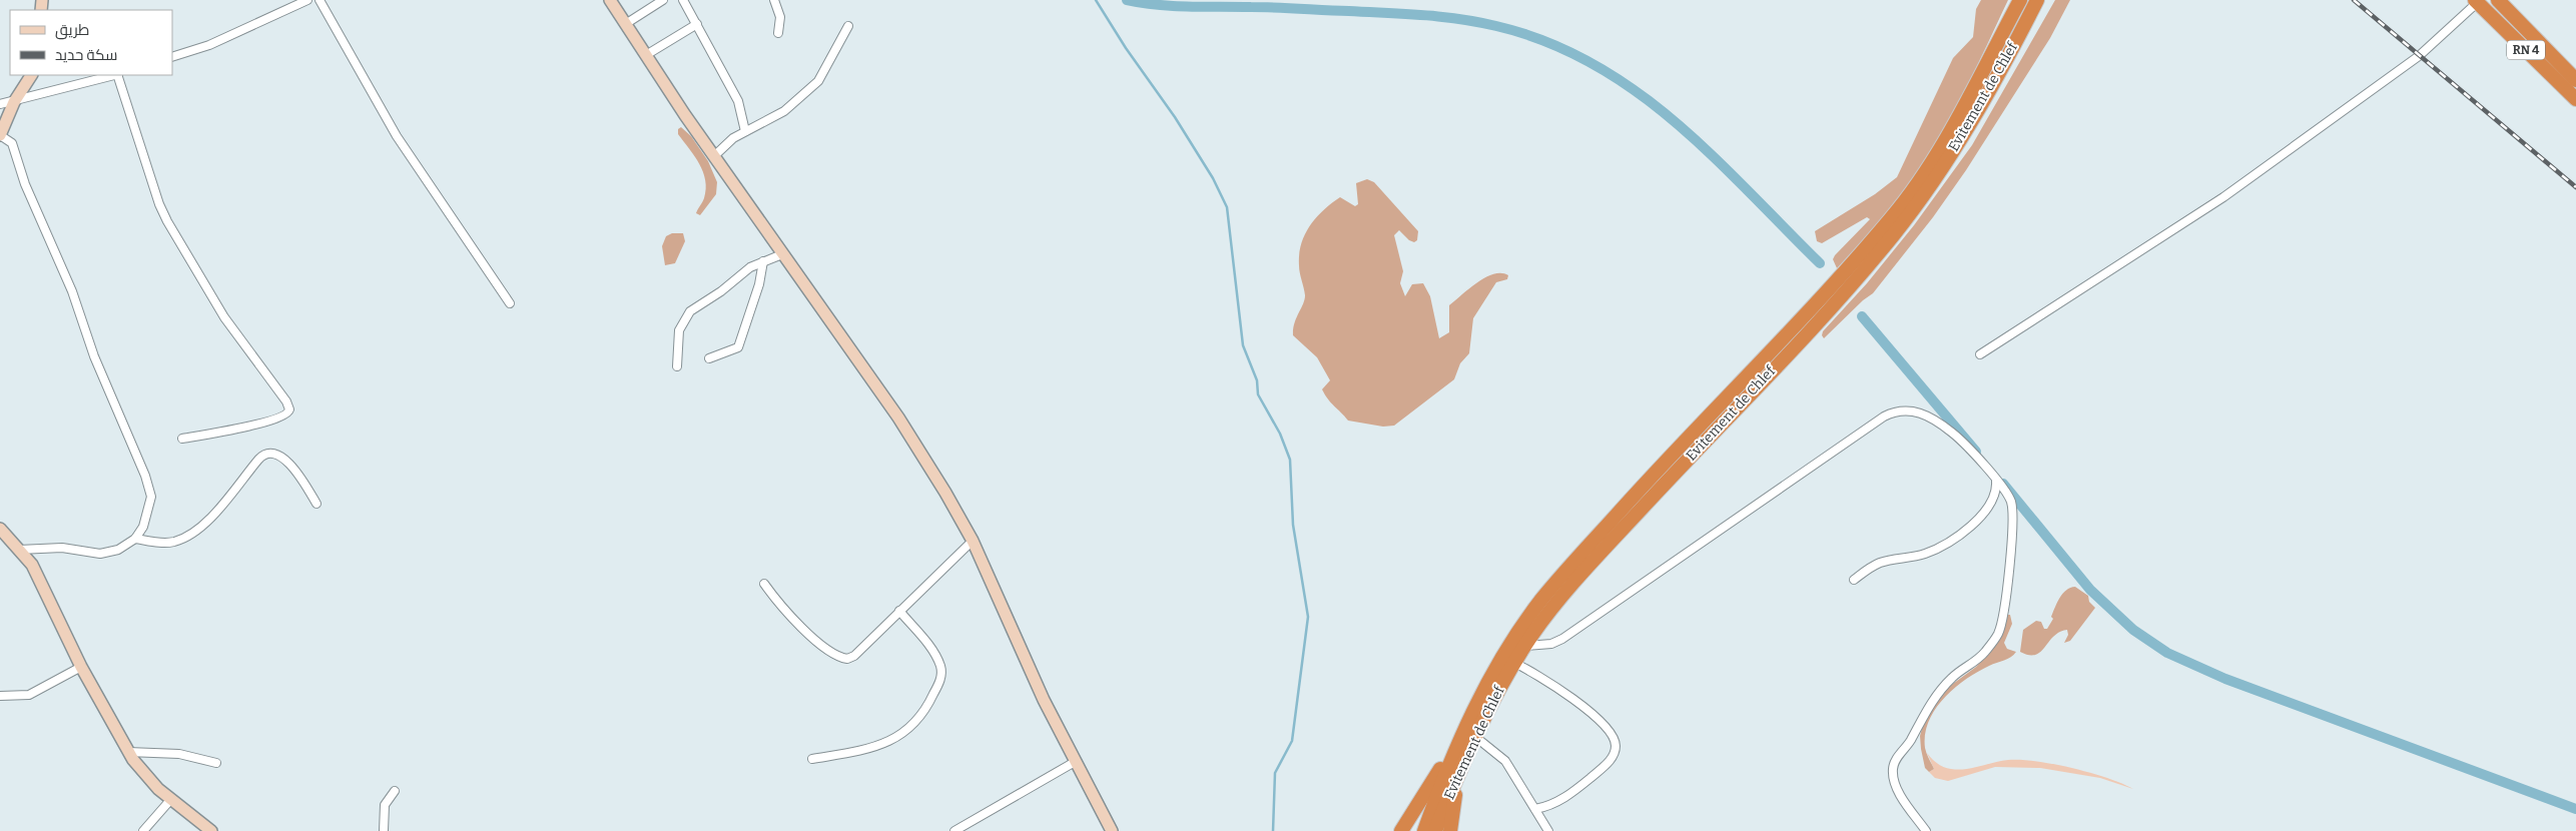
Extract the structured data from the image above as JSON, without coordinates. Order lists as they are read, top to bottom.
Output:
{
  "streets": {
    "highway": ["RN 4", "Evitement de Chlef"]
  },
  "legend": ["طريق", "سكة حديد"]
}
